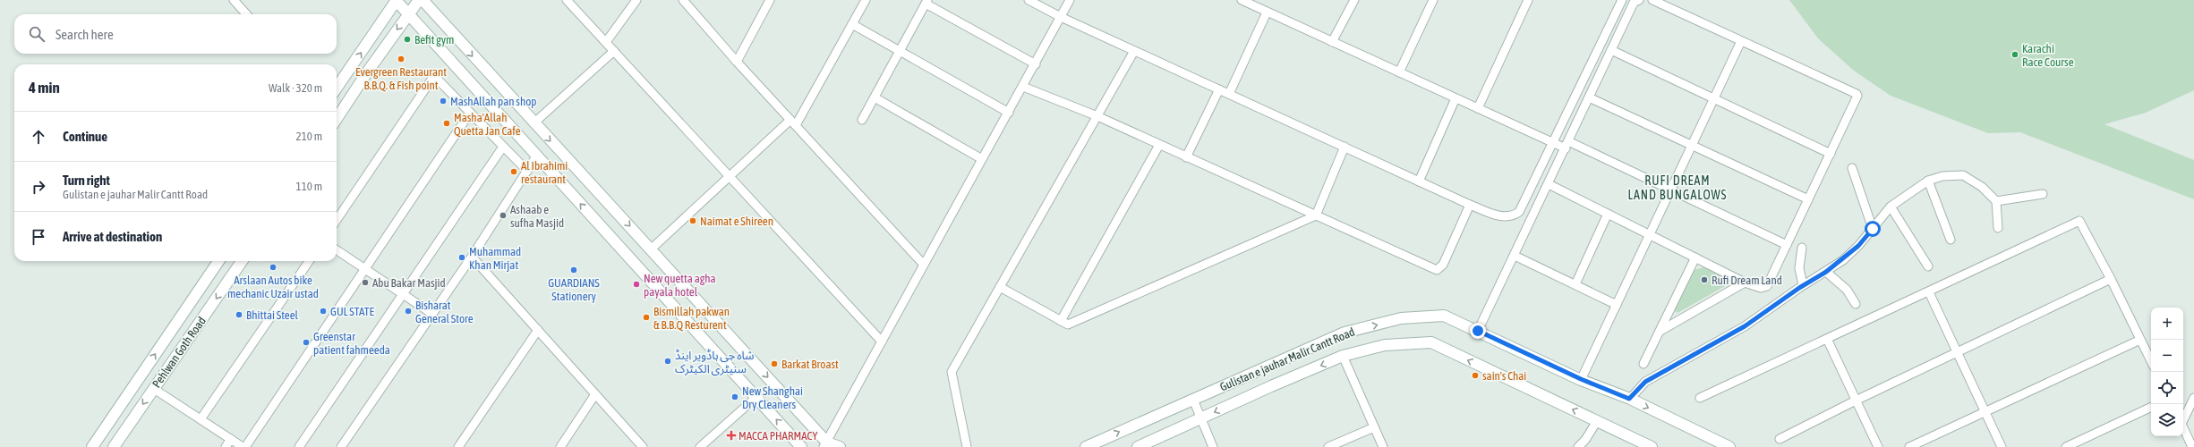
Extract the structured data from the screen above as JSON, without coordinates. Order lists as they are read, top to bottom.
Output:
{
  "streets": {
    "main road": ["Pehlwan Goth Road", "Gulistan e jauhar Malir Cantt Road"]
  },
  "districts": ["RUFI DREAM LAND BUNGALOWS"],
  "places": {
    "other": [
      "Befit gym",
      "Karachi Race Course",
      "Evergreen Restaurant B.B.Q. & Fish point",
      "MashAllah pan shop",
      "Masha'Allah Quetta Jan Cafe",
      "Al Ibrahimi restaurant",
      "Ashaab e sufha Masjid",
      "Naimat e Shireen",
      "Muhammad Khan Mirjat",
      "Arslaan Autos bike mechanic Uzair ustad",
      "GUARDIANS Stationery",
      "Rufi Dream Land",
      "Abu Bakar Masjid",
      "New quetta agha payala hotel",
      "GUL STATE",
      "Bisharat General Store",
      "Bhittai Steel",
      "Bismillah pakwan & B.B.Q Resturent",
      "Greenstar patient fahmeeda",
      "شاہ جی ہاڈویر اینڈ سنیٹری الکیٹرک",
      "Barkat Broast",
      "sain's Chai",
      "New Shanghai Dry Cleaners"
    ],
    "health": ["MACCA PHARMACY"]
  },
  "page": {
    "search": "Search here",
    "heading": ["4 min", "Walk · 320 m"],
    "list": [
      ["Continue", "210 m"],
      ["Turn right", "Gulistan e jauhar Malir Cantt Road", "110 m"],
      "Arrive at destination"
    ],
    "map_buttons": ["+", "−"]
  }
}
